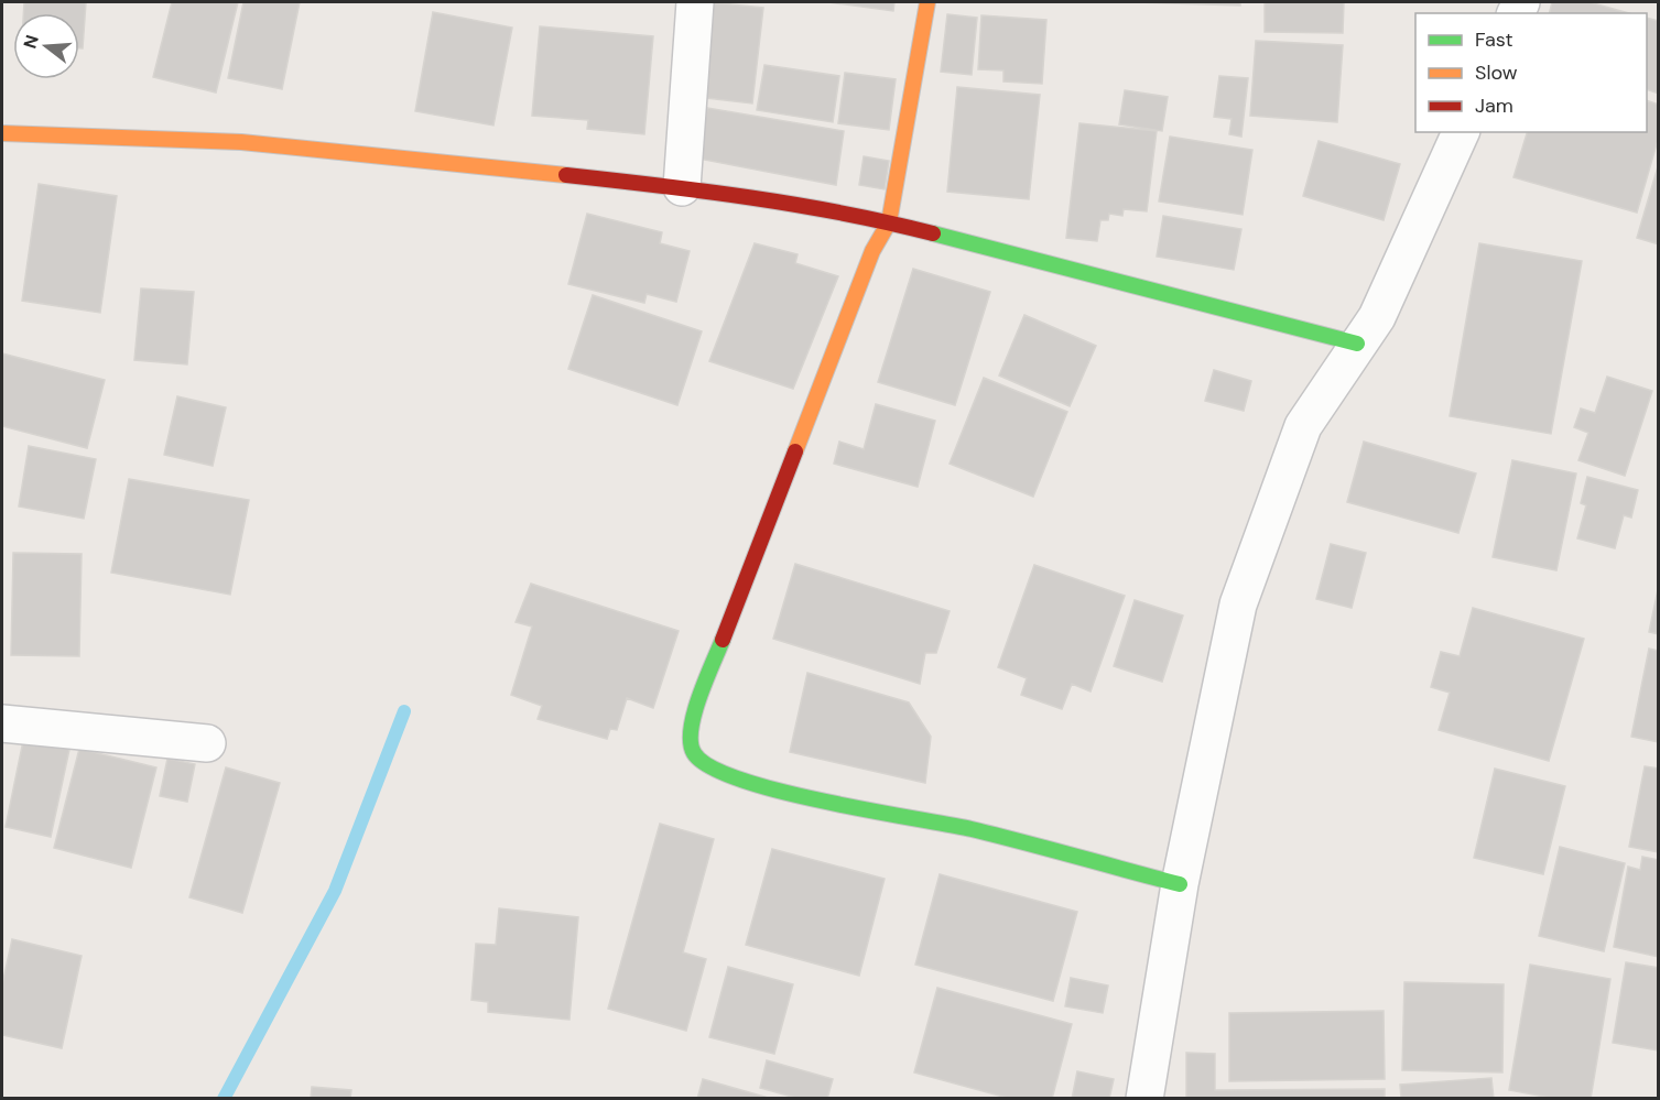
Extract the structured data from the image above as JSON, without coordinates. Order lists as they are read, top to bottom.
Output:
{
  "legend": ["Fast", "Slow", "Jam"],
  "north": "left"
}
